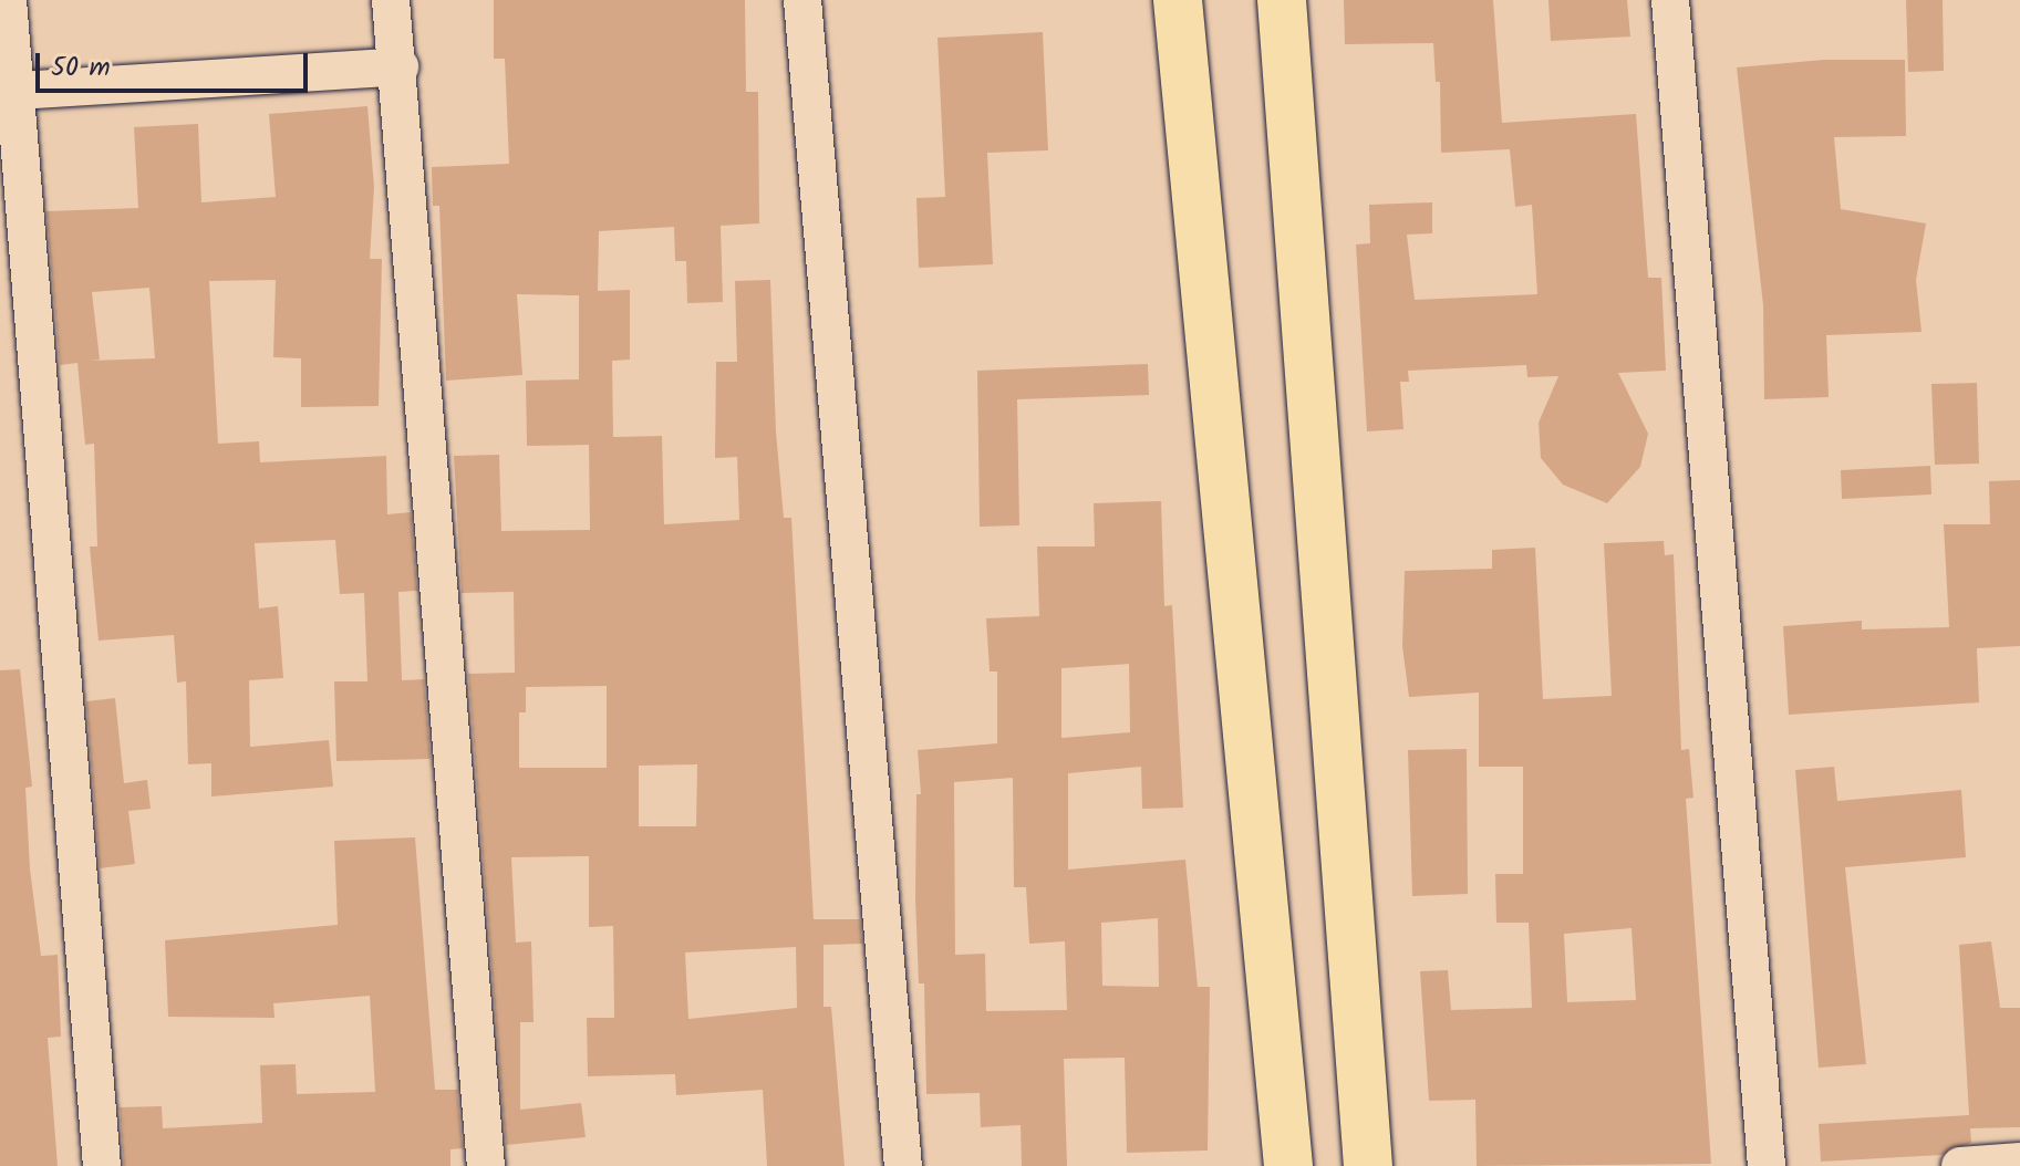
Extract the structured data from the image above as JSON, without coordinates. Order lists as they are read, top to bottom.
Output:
{
  "scale_bar": "50 m"
}
